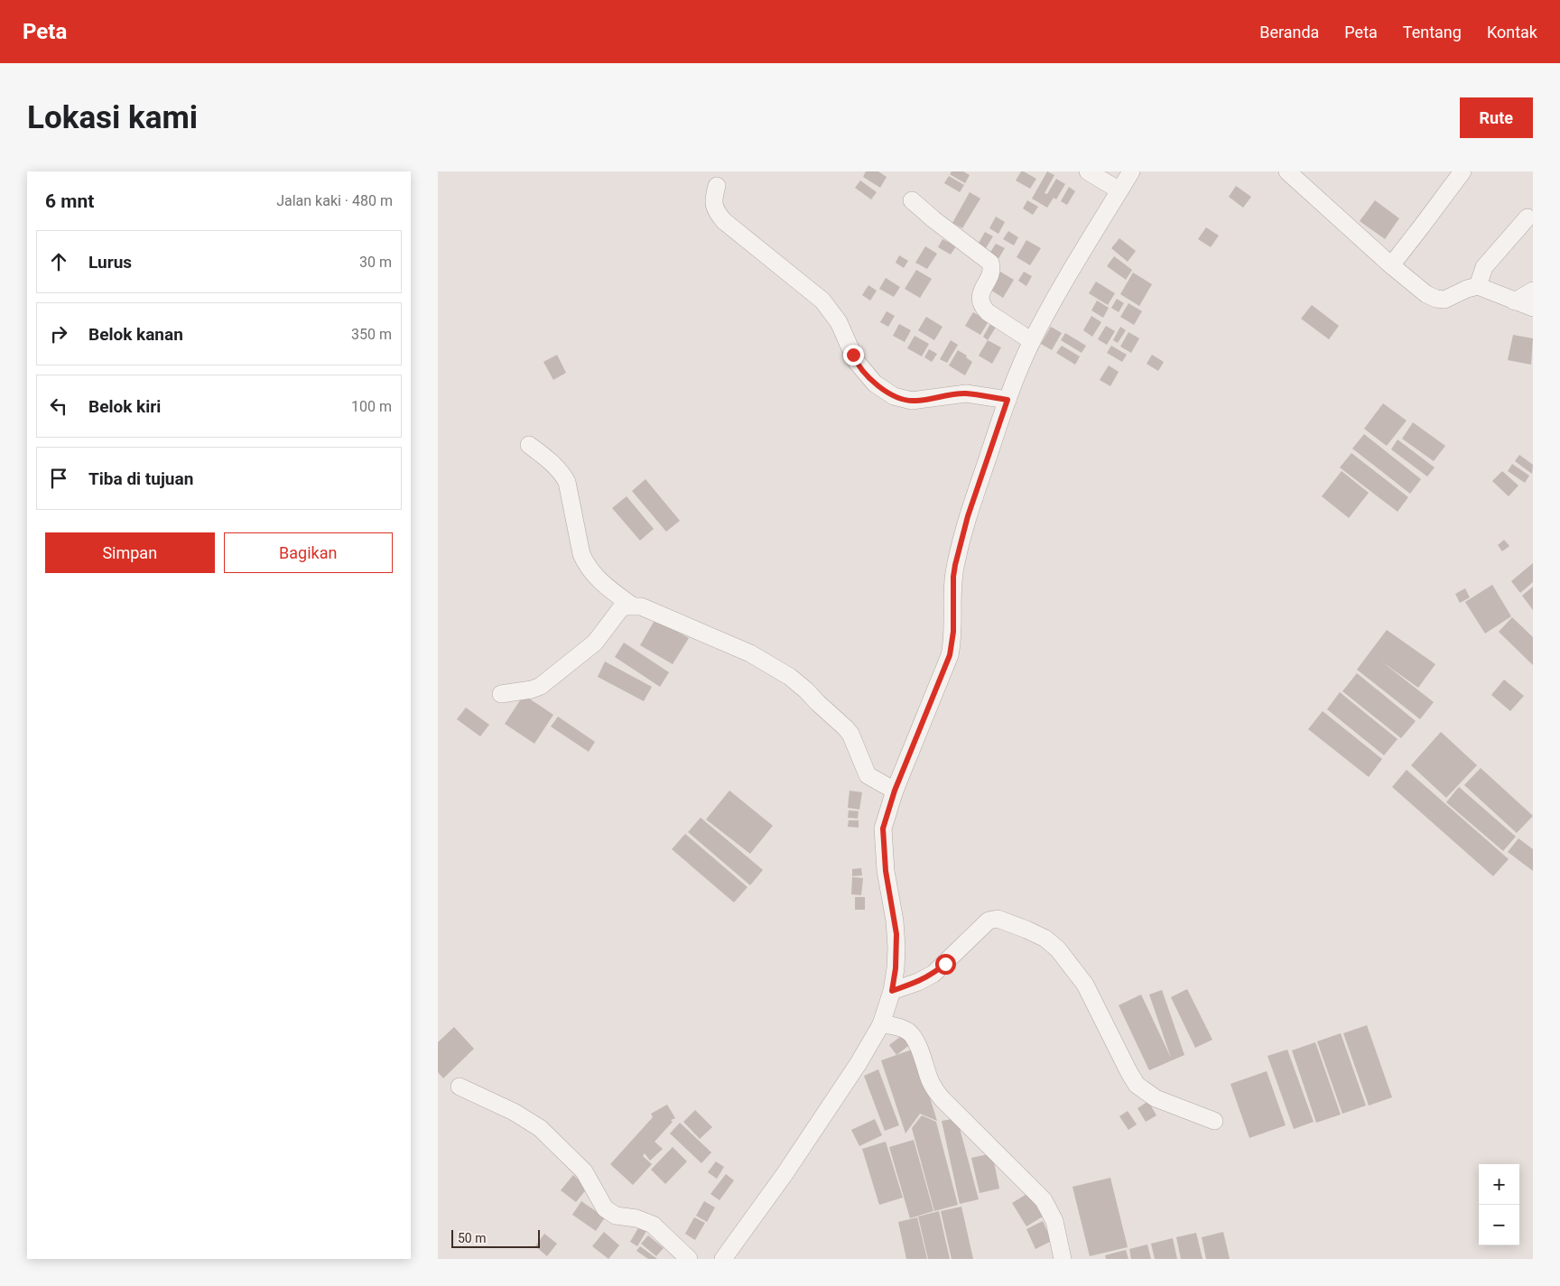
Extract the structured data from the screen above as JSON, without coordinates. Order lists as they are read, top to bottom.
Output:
{
  "scale_bar": "50 m",
  "page": {
    "header": "Peta",
    "nav": [
      "Beranda",
      "Peta",
      "Tentang",
      "Kontak"
    ],
    "buttons": [
      "Rute",
      ["Simpan", "Bagikan"]
    ],
    "title": "Lokasi kami",
    "heading": ["6 mnt", "Jalan kaki · 480 m"],
    "list": [
      ["Lurus", "30 m"],
      ["Belok kanan", "350 m"],
      ["Belok kiri", "100 m"],
      "Tiba di tujuan"
    ],
    "map_buttons": ["+", "−"],
    "scale": "50 m"
  }
}
